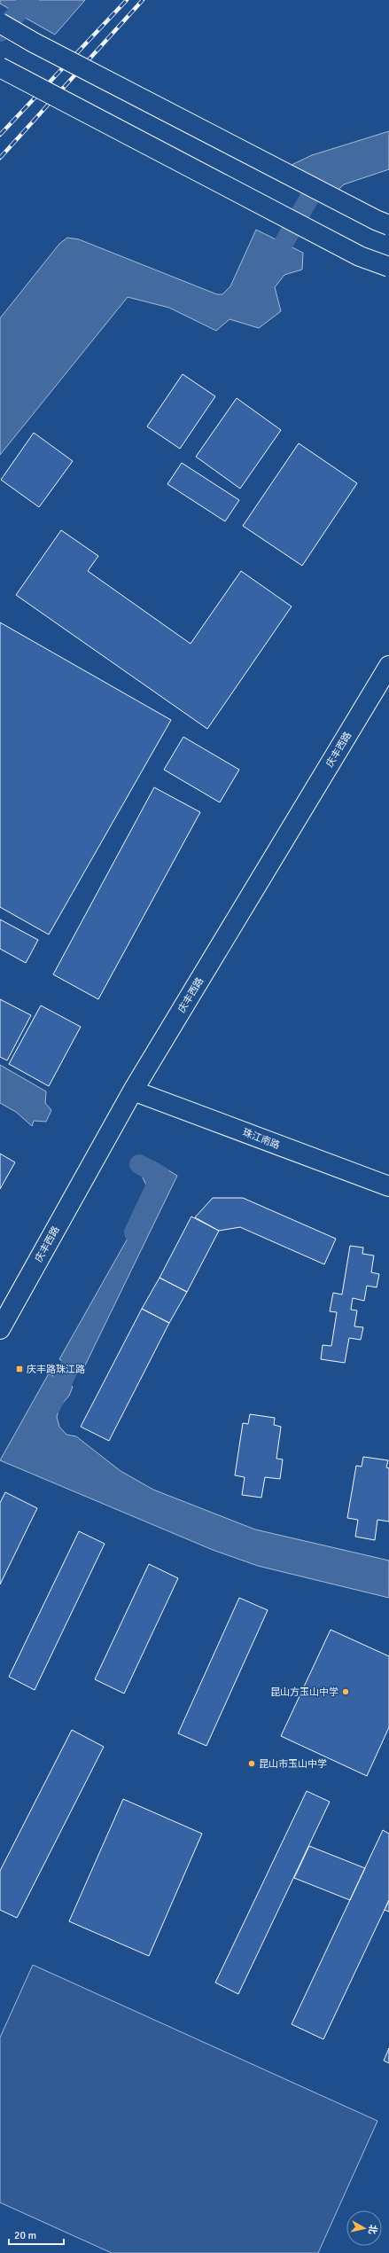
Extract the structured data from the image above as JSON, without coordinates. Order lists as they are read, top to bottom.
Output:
{
  "streets": {
    "street": ["庆丰西路", "珠江南路"]
  },
  "crossings": [
    ["庆丰西路", "珠江南路"]
  ],
  "places": {
    "transit": ["庆丰路珠江路"],
    "other": ["昆山方玉山中学", "昆山市玉山中学"]
  },
  "scale_bar": "20 m",
  "north": "right"
}
